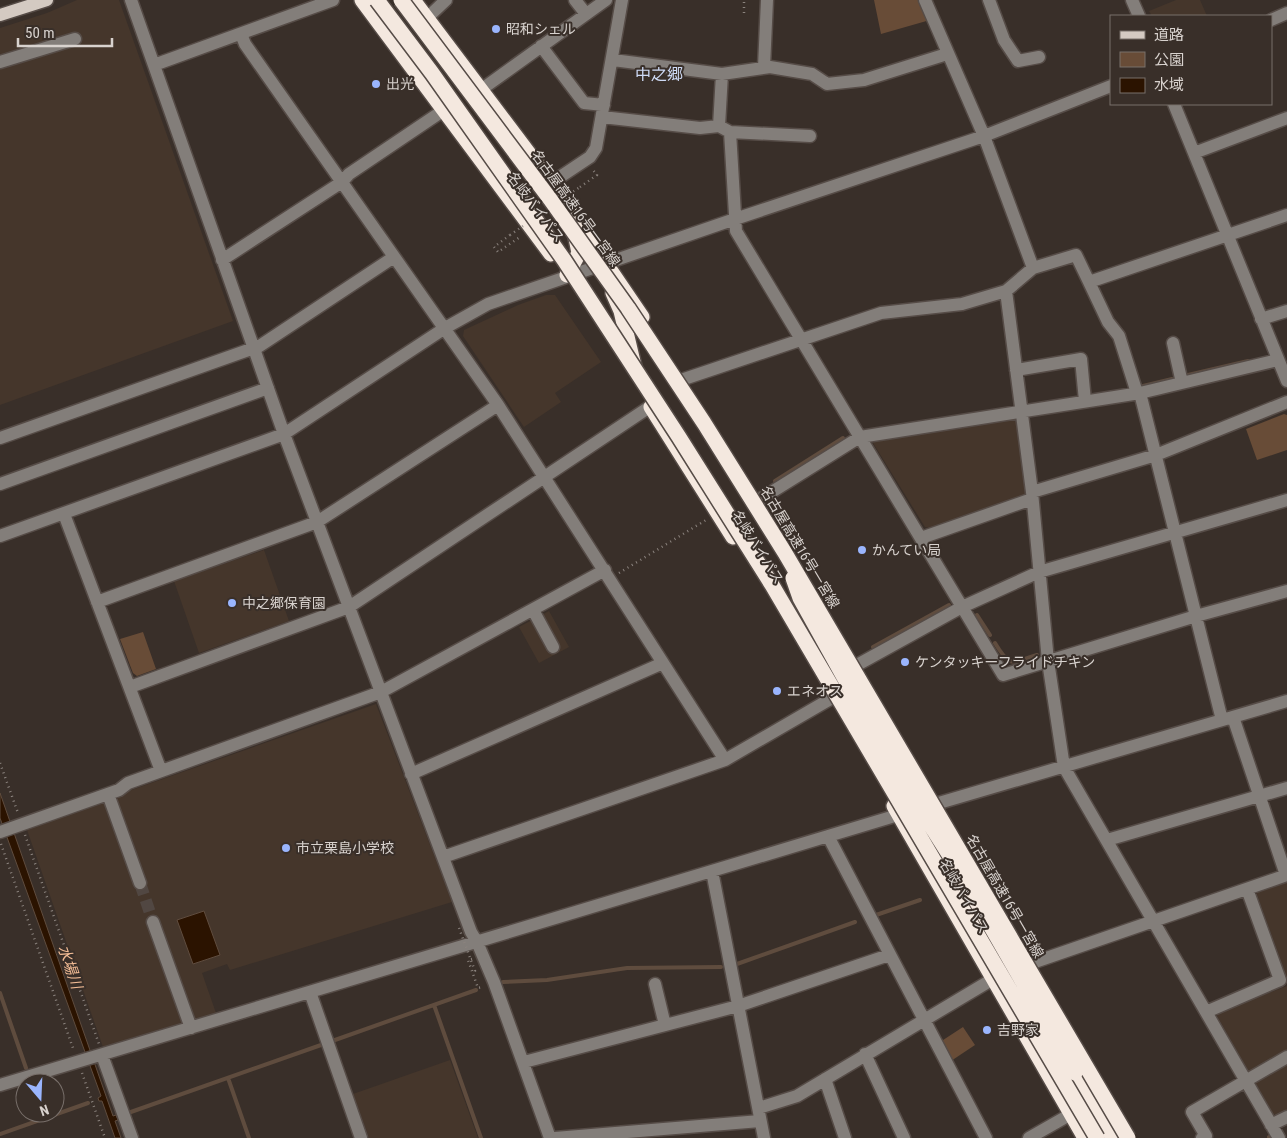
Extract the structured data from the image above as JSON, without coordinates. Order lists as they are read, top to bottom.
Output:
{
  "streets": {
    "highway": ["名岐バイパス", "名古屋高速16号一宮線"]
  },
  "crossings": [
    ["名岐バイパス", "名古屋高速16号一宮線"]
  ],
  "districts": ["中之郷"],
  "water": ["水場川"],
  "places": [
    "昭和シェル",
    "出光",
    "かんてい局",
    "中之郷保育園",
    "ケンタッキーフライドチキン",
    "エネオス",
    "市立栗島小学校",
    "吉野家"
  ],
  "legend": ["道路", "公園", "水域"],
  "scale_bar": "50 m",
  "north": "bottom"
}
